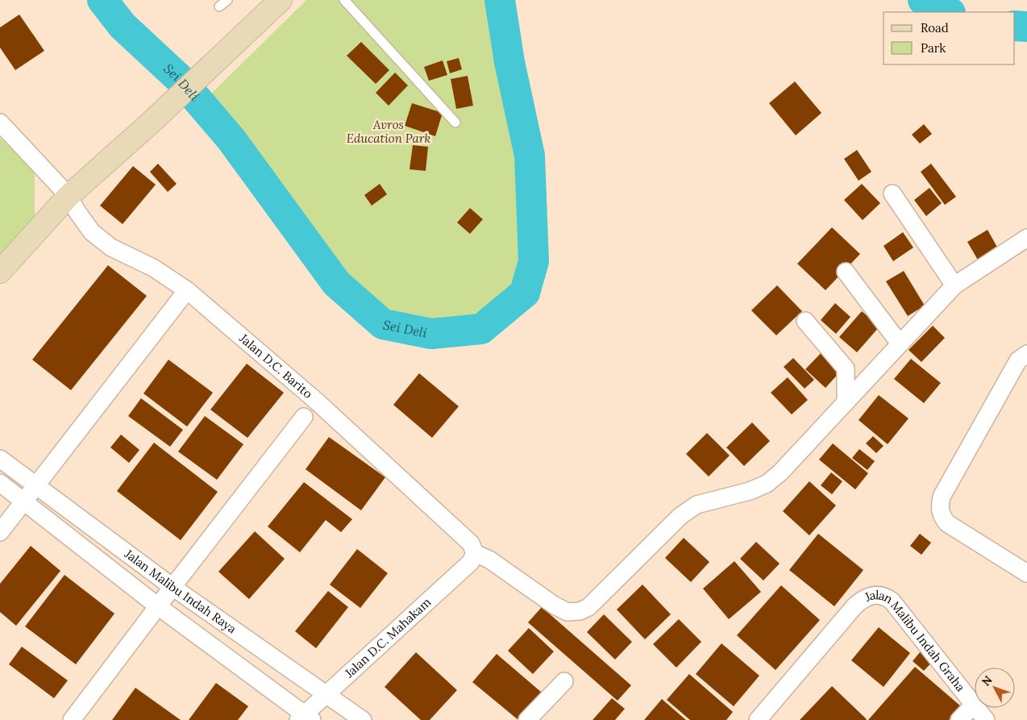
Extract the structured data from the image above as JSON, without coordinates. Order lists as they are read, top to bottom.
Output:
{
  "streets": {
    "street": [
      "Jalan D.C. Barito",
      "Jalan Malibu Indah Raya",
      "Jalan D.C. Mahakam",
      "Jalan Malibu Indah Graha"
    ]
  },
  "crossings": [
    ["Jalan D.C. Barito", "Jalan D.C. Mahakam"],
    ["Jalan Malibu Indah Raya", "Jalan D.C. Mahakam"]
  ],
  "water": ["Sei Deli"],
  "parks": ["Avros Education Park"],
  "legend": ["Road", "Park"],
  "north": "top left"
}
